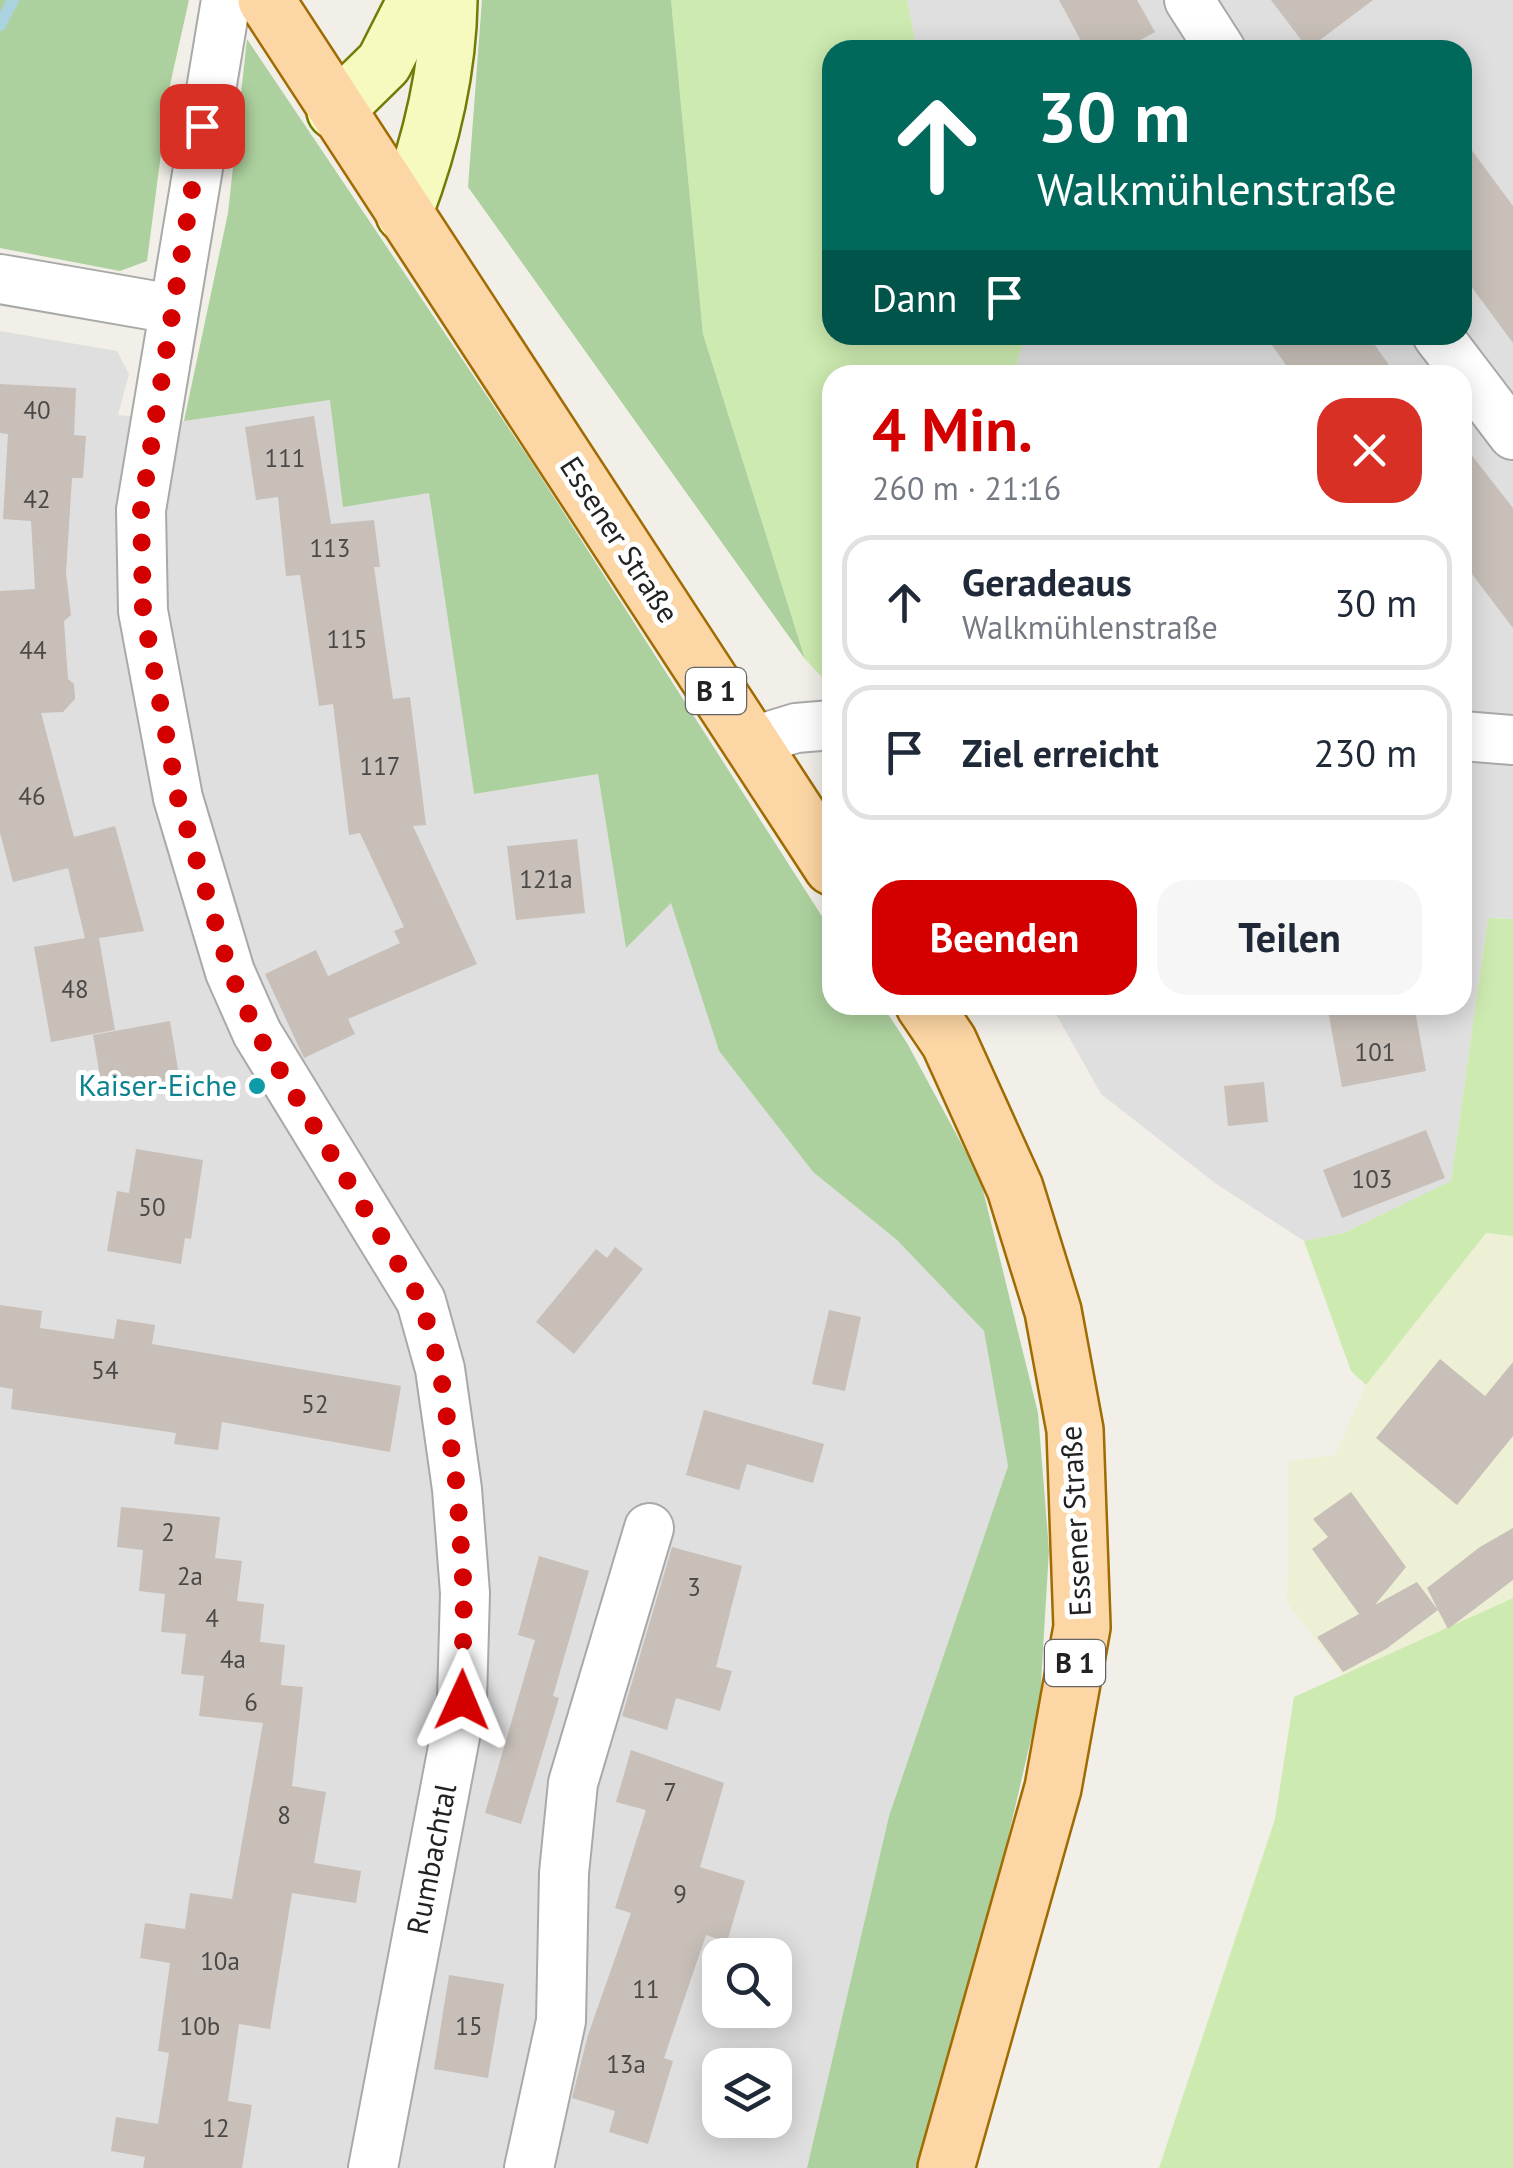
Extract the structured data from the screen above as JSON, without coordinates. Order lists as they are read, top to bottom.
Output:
{
  "streets": {
    "main road": ["Essener Straße", "B 1"],
    "street": ["Rumbachtal"]
  },
  "crossings": [
    ["Essener Straße", "Rumbachtal"]
  ],
  "places": ["Kaiser-Eiche"],
  "house_numbers": [
    "40",
    "111",
    "42",
    "113",
    "115",
    "44",
    "117",
    "46",
    "121a",
    "48",
    "101",
    "103",
    "50",
    "54",
    "52",
    "2",
    "2a",
    "3",
    "4",
    "4a",
    "6",
    "7",
    "8",
    "9",
    "10a",
    "11",
    "10b",
    "15",
    "13a",
    "12"
  ],
  "page": {
    "turn": ["30 m", "Walkmühlenstraße"],
    "then": "Dann",
    "heading": ["4 Min.", "260 m · 21:16"],
    "list": [
      {
        "name": "Geradeaus",
        "note": "Walkmühlenstraße",
        "value": "30 m"
      },
      {
        "name": "Ziel erreicht",
        "value": "230 m"
      }
    ],
    "buttons": ["Beenden", "Teilen"]
  }
}
